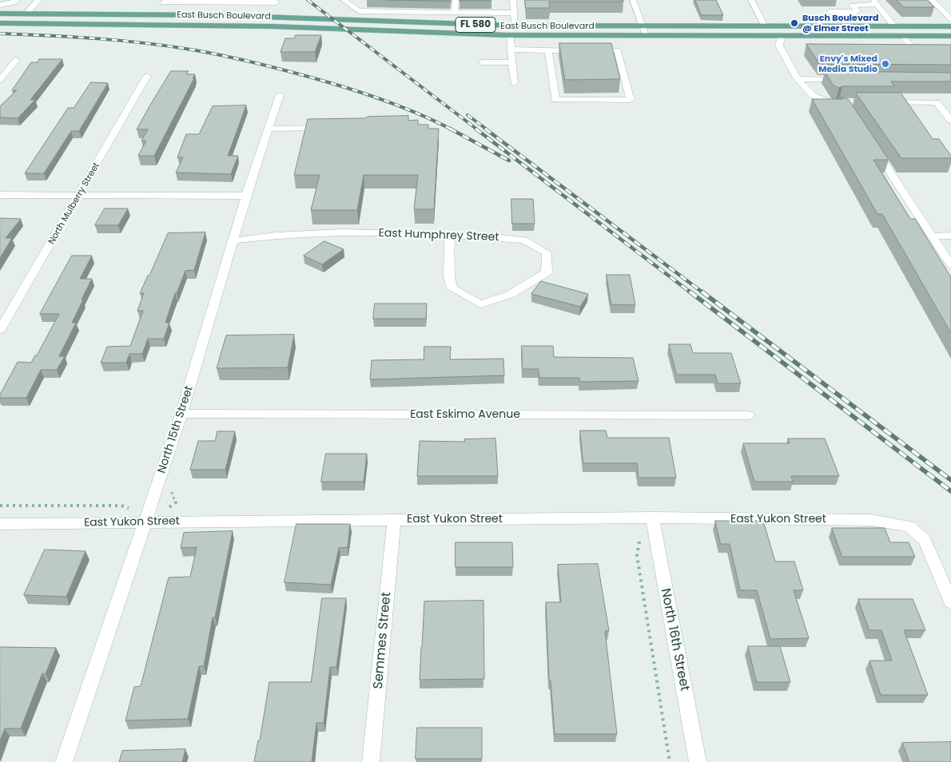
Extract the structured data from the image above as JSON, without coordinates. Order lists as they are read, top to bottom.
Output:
{
  "streets": {
    "main road": ["East Busch Boulevard", "FL 580"],
    "street": [
      "North Mulberry Street",
      "East Humphrey Street",
      "East Eskimo Avenue",
      "North 15th Street",
      "East Yukon Street",
      "North 16th Street",
      "Semmes Street"
    ]
  },
  "crossings": [
    ["East Humphrey Street", "North 15th Street"],
    ["East Eskimo Avenue", "North 15th Street"],
    ["North 15th Street", "East Yukon Street"],
    ["East Yukon Street", "North 16th Street"],
    ["East Yukon Street", "Semmes Street"]
  ],
  "places": ["Busch Boulevard @ Elmer Street", "Envy's Mixed Media Studio"]
}
